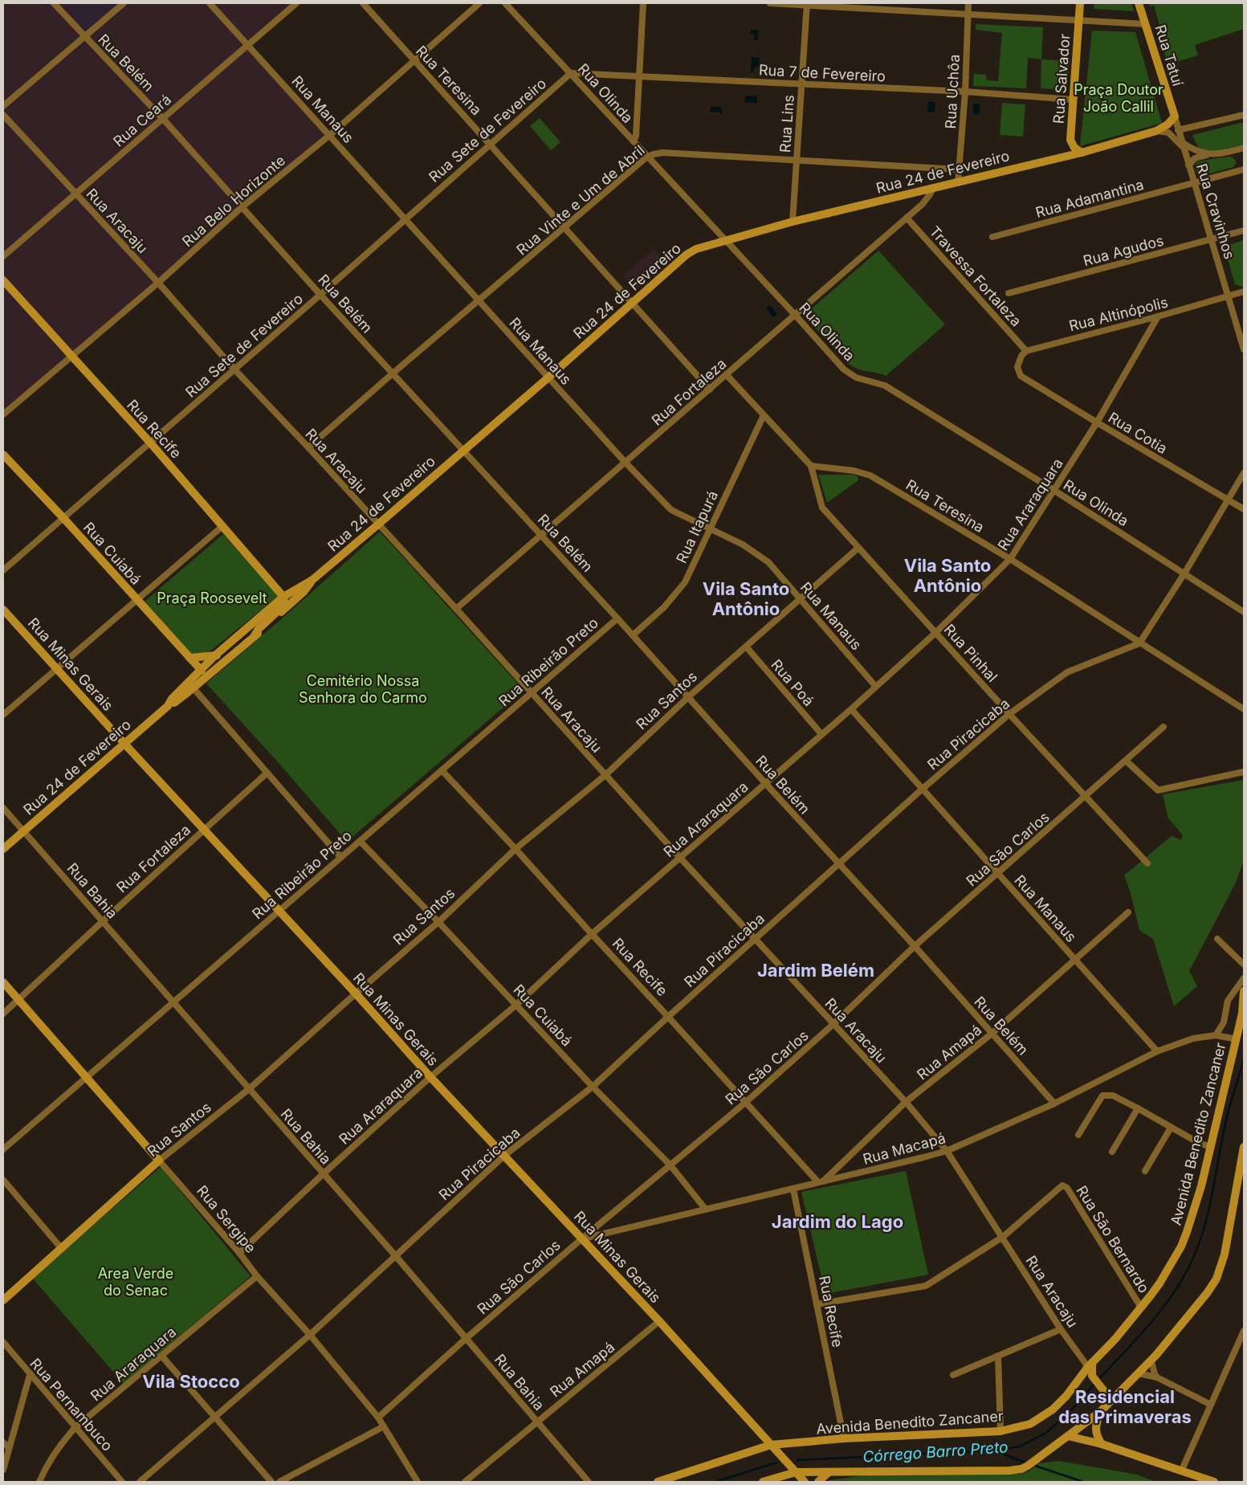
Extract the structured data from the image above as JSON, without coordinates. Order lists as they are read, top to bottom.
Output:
{
  "streets": {
    "main road": [
      "Rua Tatuí",
      "Rua Salvador",
      "Rua 24 de Fevereiro",
      "Rua Recife",
      "Rua Cuiabá",
      "Rua Minas Gerais",
      "Rua Santos",
      "Avenida Benedito Zancaner",
      "Rua Sergipe"
    ],
    "street": [
      "Rua Belém",
      "Rua 7 de Fevereiro",
      "Rua Teresina",
      "Rua Uchôa",
      "Rua Olinda",
      "Rua Manaus",
      "Rua Ceará",
      "Rua Lins",
      "Rua Sete de Fevereiro",
      "Rua Adamantina",
      "Rua Vinte e Um de Abril",
      "Rua Belo Horizonte",
      "Rua Cravinhos",
      "Rua Aracaju",
      "Rua Agudos",
      "Travessa Fortaleza",
      "Rua Altinópolis",
      "Rua Fortaleza",
      "Rua Cotia",
      "Rua Araraquara",
      "Rua Itapurá",
      "Rua Pinhal",
      "Rua Ribeirão Preto",
      "Rua Poá",
      "Rua Piracicaba",
      "Rua São Carlos",
      "Rua Bahia",
      "Rua Amapá",
      "Rua Macapá",
      "Rua São Bernardo",
      "Rua Pernambuco"
    ]
  },
  "crossings": [
    ["Rua Tatuí", "Rua 24 de Fevereiro"],
    ["Rua Tatuí", "Rua Cravinhos"],
    ["Rua Belém", "Rua Ceará"],
    ["Rua Belém", "Rua Sete de Fevereiro"],
    ["Rua Belém", "Rua 24 de Fevereiro"],
    ["Rua Belém", "Rua Vinte e Um de Abril"],
    ["Rua Belém", "Rua Belo Horizonte"],
    ["Rua Belém", "Rua Fortaleza"],
    ["Rua Belém", "Rua Araraquara"],
    ["Rua Belém", "Rua Itapurá"],
    ["Rua Belém", "Rua Ribeirão Preto"],
    ["Rua Belém", "Rua Santos"],
    ["Rua Belém", "Rua Piracicaba"],
    ["Rua Belém", "Rua São Carlos"],
    ["Rua Belém", "Rua Amapá"],
    ["Rua Belém", "Rua Macapá"],
    ["Rua 7 de Fevereiro", "Rua Salvador"],
    ["Rua 7 de Fevereiro", "Rua Uchôa"],
    ["Rua 7 de Fevereiro", "Rua Olinda"],
    ["Rua 7 de Fevereiro", "Rua Lins"],
    ["Rua 7 de Fevereiro", "Rua Sete de Fevereiro"],
    ["Rua Salvador", "Rua 24 de Fevereiro"],
    ["Rua Teresina", "Rua Sete de Fevereiro"],
    ["Rua Teresina", "Rua 24 de Fevereiro"],
    ["Rua Teresina", "Rua Vinte e Um de Abril"],
    ["Rua Teresina", "Rua Belo Horizonte"],
    ["Rua Teresina", "Rua Fortaleza"],
    ["Rua Teresina", "Rua Araraquara"],
    ["Rua Teresina", "Rua Pinhal"],
    ["Rua Teresina", "Rua Piracicaba"],
    ["Rua Uchôa", "Rua 24 de Fevereiro"],
    ["Rua Uchôa", "Rua Vinte e Um de Abril"],
    ["Rua Olinda", "Rua Sete de Fevereiro"],
    ["Rua Olinda", "Rua 24 de Fevereiro"],
    ["Rua Olinda", "Rua Vinte e Um de Abril"],
    ["Rua Olinda", "Rua Fortaleza"],
    ["Rua Olinda", "Rua Araraquara"],
    ["Rua Manaus", "Rua Ceará"],
    ["Rua Manaus", "Rua Sete de Fevereiro"],
    ["Rua Manaus", "Rua 24 de Fevereiro"],
    ["Rua Manaus", "Rua Vinte e Um de Abril"],
    ["Rua Manaus", "Rua Belo Horizonte"],
    ["Rua Manaus", "Rua Fortaleza"],
    ["Rua Manaus", "Rua Araraquara"],
    ["Rua Manaus", "Rua Itapurá"],
    ["Rua Manaus", "Rua Santos"],
    ["Rua Manaus", "Rua Piracicaba"],
    ["Rua Manaus", "Rua São Carlos"],
    ["Rua Manaus", "Rua Amapá"],
    ["Rua Manaus", "Rua Macapá"],
    ["Rua Ceará", "Rua Aracaju"],
    ["Rua Lins", "Rua 24 de Fevereiro"],
    ["Rua Lins", "Rua Vinte e Um de Abril"],
    ["Rua Sete de Fevereiro", "Rua Aracaju"],
    ["Rua Sete de Fevereiro", "Rua Recife"],
    ["Rua Sete de Fevereiro", "Rua Cuiabá"],
    ["Rua 24 de Fevereiro", "Rua Cravinhos"],
    ["Rua 24 de Fevereiro", "Rua Aracaju"],
    ["Rua 24 de Fevereiro", "Rua Fortaleza"],
    ["Rua 24 de Fevereiro", "Rua Recife"],
    ["Rua 24 de Fevereiro", "Rua Cuiabá"],
    ["Rua 24 de Fevereiro", "Rua Minas Gerais"],
    ["Rua 24 de Fevereiro", "Rua Bahia"],
    ["Rua Adamantina", "Rua Cravinhos"],
    ["Rua Vinte e Um de Abril", "Rua Aracaju"],
    ["Rua Belo Horizonte", "Rua Aracaju"],
    ["Rua Belo Horizonte", "Rua Recife"],
    ["Rua Cravinhos", "Rua Agudos"],
    ["Rua Cravinhos", "Rua Altinópolis"],
    ["Rua Aracaju", "Rua Fortaleza"],
    ["Rua Aracaju", "Rua Araraquara"],
    ["Rua Aracaju", "Rua Ribeirão Preto"],
    ["Rua Aracaju", "Rua Santos"],
    ["Rua Aracaju", "Rua Piracicaba"],
    ["Rua Aracaju", "Rua São Carlos"],
    ["Rua Aracaju", "Rua Amapá"],
    ["Rua Aracaju", "Avenida Benedito Zancaner"],
    ["Rua Aracaju", "Rua Macapá"],
    ["Rua Aracaju", "Rua São Bernardo"],
    ["Travessa Fortaleza", "Rua Altinópolis"],
    ["Travessa Fortaleza", "Rua Fortaleza"],
    ["Travessa Fortaleza", "Rua Cotia"],
    ["Rua Altinópolis", "Rua Cotia"],
    ["Rua Altinópolis", "Rua Araraquara"],
    ["Rua Fortaleza", "Rua Minas Gerais"],
    ["Rua Fortaleza", "Rua Bahia"],
    ["Rua Fortaleza", "Rua Sergipe"],
    ["Rua Recife", "Rua Araraquara"],
    ["Rua Recife", "Rua Ribeirão Preto"],
    ["Rua Recife", "Rua Santos"],
    ["Rua Recife", "Rua Piracicaba"],
    ["Rua Recife", "Rua São Carlos"],
    ["Rua Recife", "Rua Amapá"],
    ["Rua Recife", "Avenida Benedito Zancaner"],
    ["Rua Recife", "Rua Macapá"],
    ["Rua Cotia", "Rua Araraquara"],
    ["Rua Araraquara", "Rua Cuiabá"],
    ["Rua Araraquara", "Rua Pinhal"],
    ["Rua Araraquara", "Rua Minas Gerais"],
    ["Rua Araraquara", "Rua Poá"],
    ["Rua Araraquara", "Rua Bahia"],
    ["Rua Araraquara", "Rua Sergipe"],
    ["Rua Araraquara", "Rua Pernambuco"],
    ["Rua Cuiabá", "Rua Ribeirão Preto"],
    ["Rua Cuiabá", "Rua Santos"],
    ["Rua Cuiabá", "Rua Piracicaba"],
    ["Rua Cuiabá", "Rua São Carlos"],
    ["Rua Cuiabá", "Rua Macapá"],
    ["Rua Pinhal", "Rua Santos"],
    ["Rua Pinhal", "Rua Piracicaba"],
    ["Rua Pinhal", "Rua São Carlos"],
    ["Rua Ribeirão Preto", "Rua Minas Gerais"],
    ["Rua Ribeirão Preto", "Rua Bahia"],
    ["Rua Ribeirão Preto", "Rua Sergipe"],
    ["Rua Minas Gerais", "Rua Santos"],
    ["Rua Minas Gerais", "Rua Piracicaba"],
    ["Rua Minas Gerais", "Rua São Carlos"],
    ["Rua Minas Gerais", "Rua Amapá"],
    ["Rua Minas Gerais", "Avenida Benedito Zancaner"],
    ["Rua Minas Gerais", "Rua Macapá"],
    ["Rua Poá", "Rua Santos"],
    ["Rua Santos", "Rua Bahia"],
    ["Rua Santos", "Rua Sergipe"],
    ["Rua Piracicaba", "Rua Bahia"],
    ["Rua Piracicaba", "Rua Sergipe"],
    ["Rua São Carlos", "Rua Bahia"],
    ["Rua São Carlos", "Rua Macapá"],
    ["Rua São Carlos", "Rua Sergipe"],
    ["Rua Bahia", "Rua Amapá"],
    ["Rua Amapá", "Rua Macapá"],
    ["Avenida Benedito Zancaner", "Rua Macapá"],
    ["Avenida Benedito Zancaner", "Rua São Bernardo"]
  ],
  "districts": [
    "Vila Santo Antônio",
    "Vila Santo Antônio",
    "Jardim Belém",
    "Jardim do Lago",
    "Vila Stocco",
    "Residencial das Primaveras"
  ],
  "water": ["Córrego Barro Preto"],
  "parks": [
    "Praça Doutor João Callil",
    "Praça Roosevelt",
    "Cemitério Nossa Senhora do Carmo",
    "Area Verde do Senac"
  ]
}
